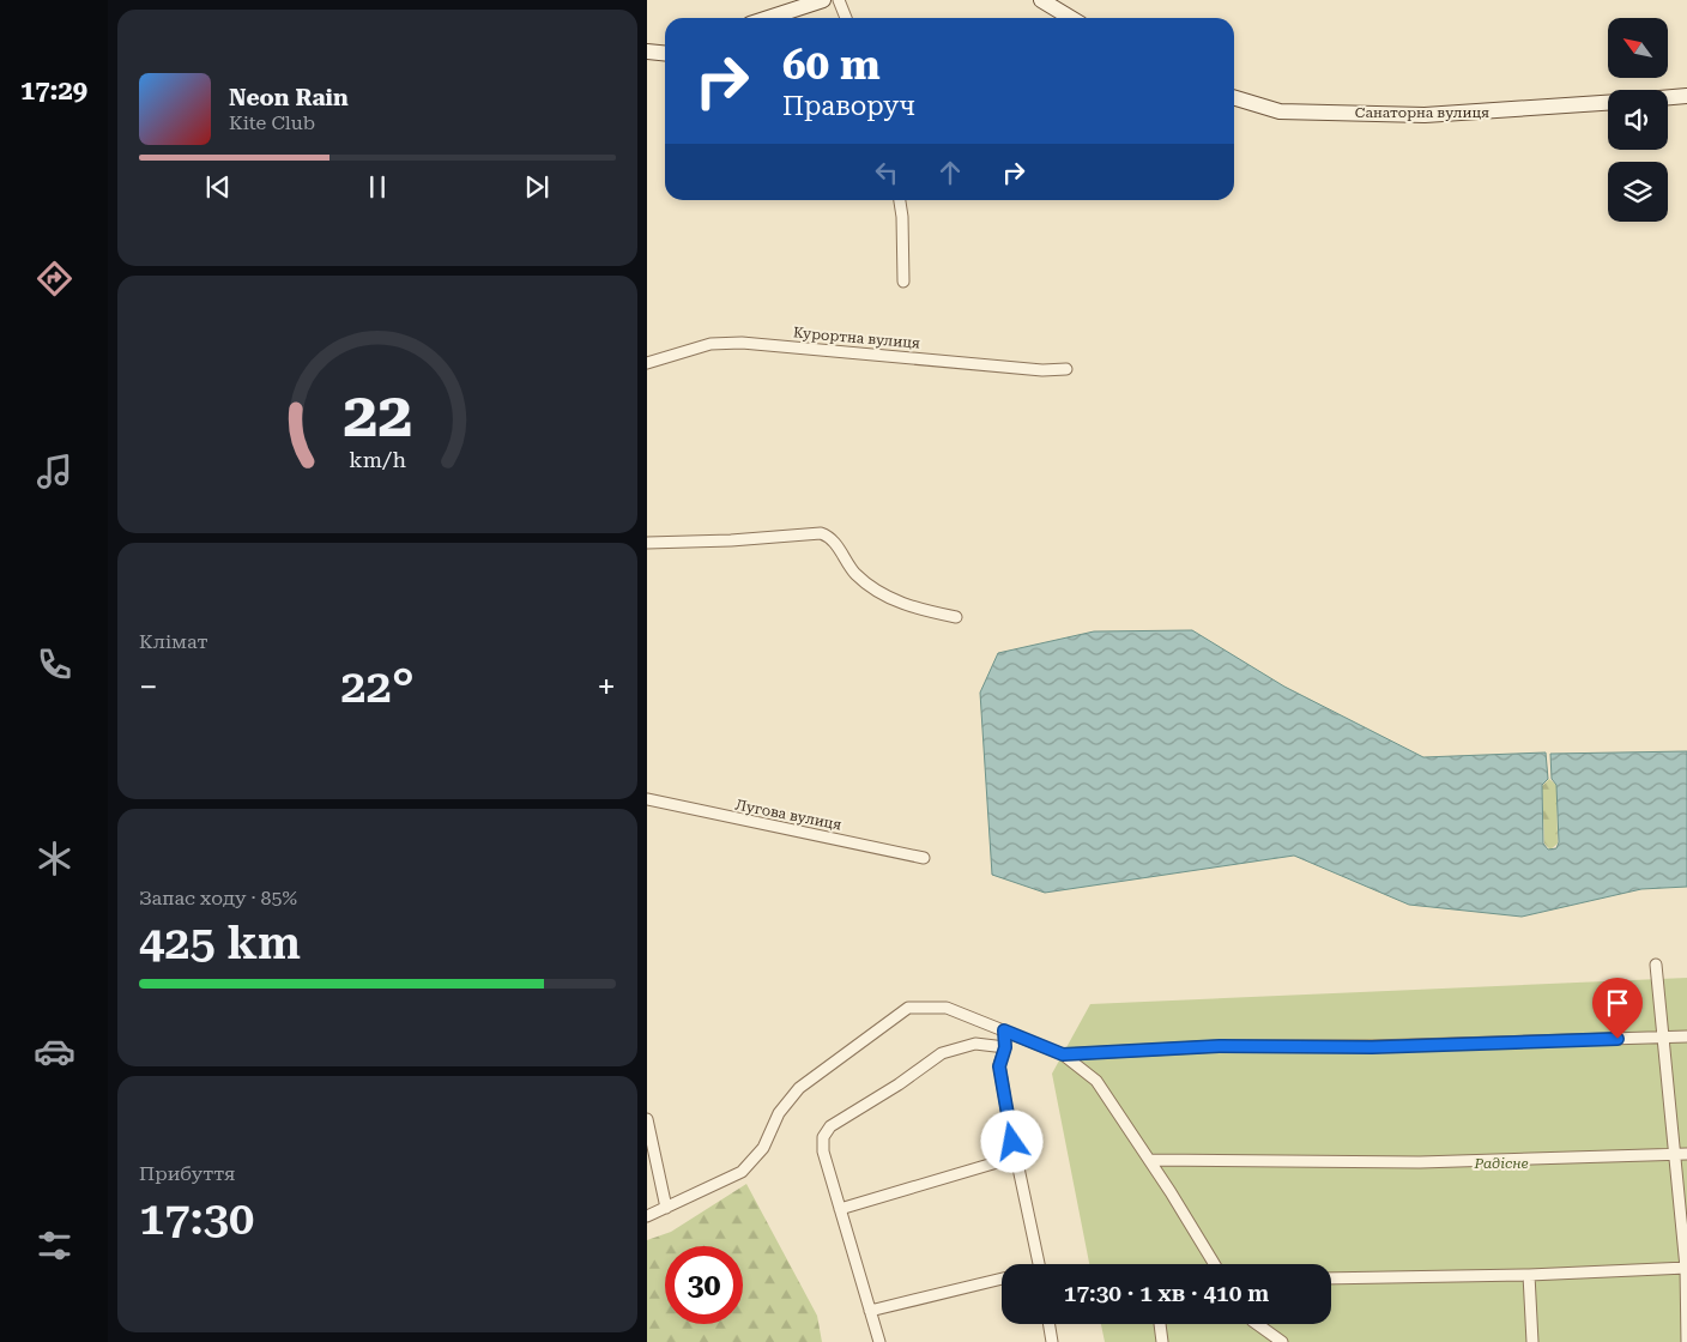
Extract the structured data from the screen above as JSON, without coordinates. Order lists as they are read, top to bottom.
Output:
{
  "streets": {
    "street": ["Санаторна вулиця", "Курортна вулиця", "Лугова вулиця"]
  },
  "parks": ["Радісне"],
  "north": "top left",
  "page": {
    "tabs": "17:29",
    "turn": ["60 m", "Праворуч"],
    "song": ["Neon Rain", "Kite Club"],
    "tile": [
      "Клімат",
      ["Запас ходу · 85%", "425 km"],
      ["Прибуття", "17:30"]
    ],
    "heat": ["−", "22°", "+"],
    "limit": "30",
    "trip": "17:30 · 1 хв · 410 m",
    "gauge": ["22", "km/h"]
  }
}
